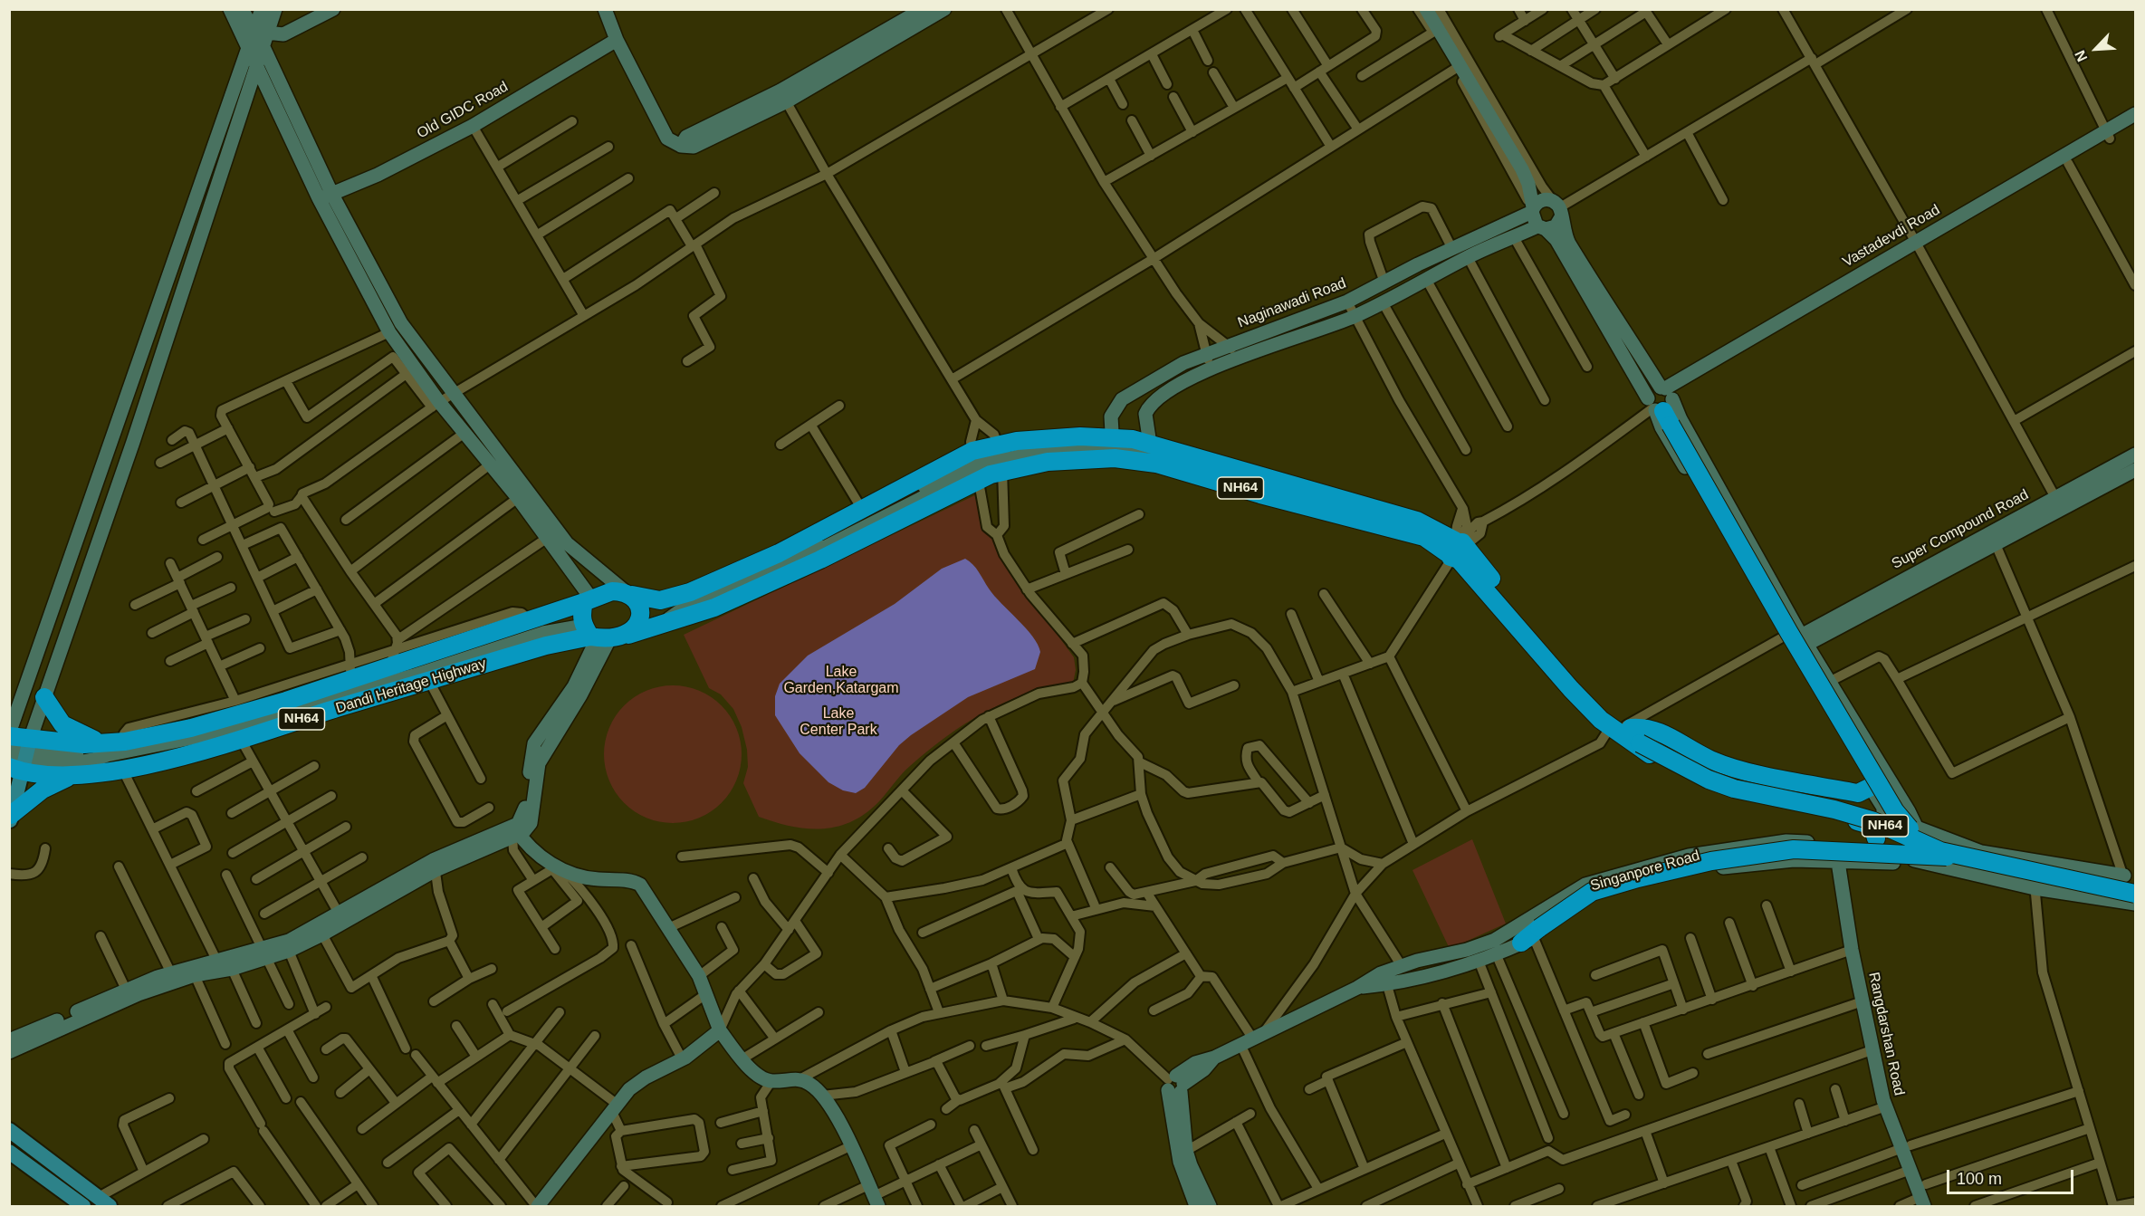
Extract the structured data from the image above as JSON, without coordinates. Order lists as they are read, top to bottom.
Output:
{
  "streets": {
    "highway": ["NH64", "Dandi Heritage Highway"],
    "street": [
      "Old GIDC Road",
      "Vastadevdi Road",
      "Naginawadi Road",
      "Super Compound Road",
      "Singanpore Road",
      "Rangdarshan Road"
    ]
  },
  "crossings": [
    ["Vastadevdi Road", "NH64"],
    ["Naginawadi Road", "NH64"],
    ["NH64", "Dandi Heritage Highway"],
    ["NH64", "Singanpore Road"],
    ["Singanpore Road", "Rangdarshan Road"]
  ],
  "parks": ["Lake Garden,Katargam", "Lake Center Park"],
  "scale_bar": "100 m",
  "north": "bottom left"
}
